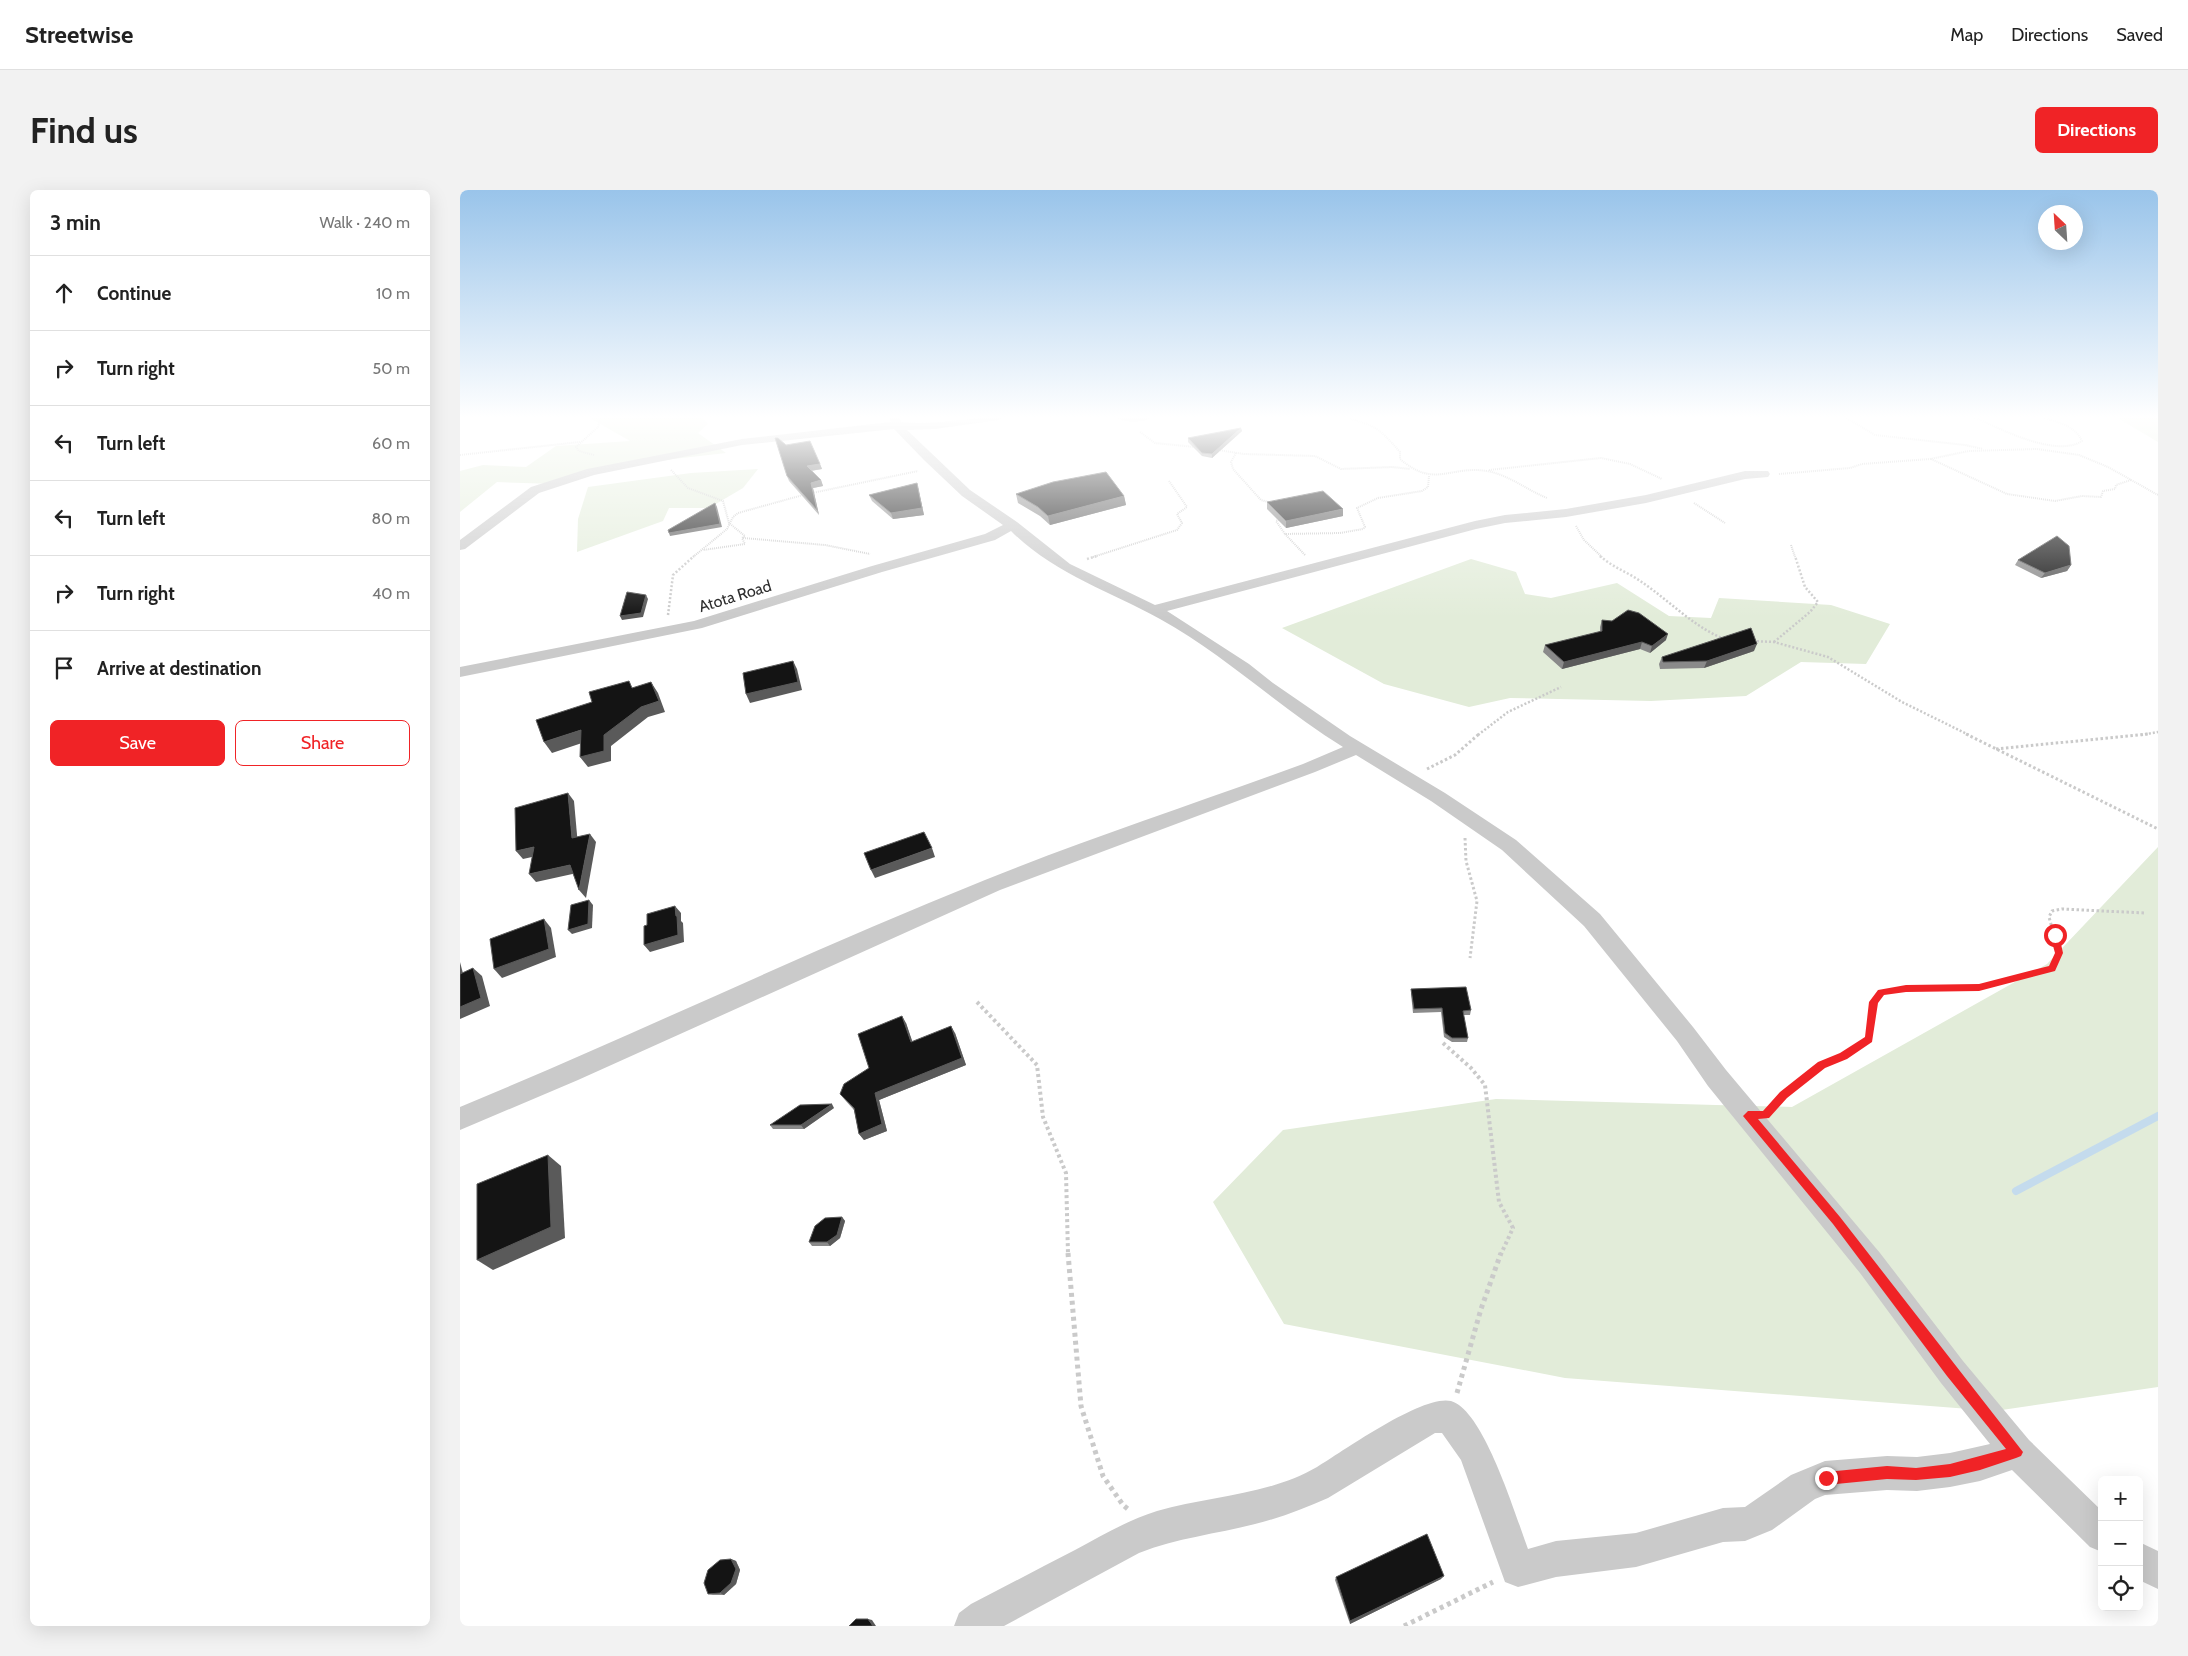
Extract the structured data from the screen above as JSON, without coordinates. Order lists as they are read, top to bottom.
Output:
{
  "streets": {
    "street": ["Atota Road"]
  },
  "north": "top left",
  "page": {
    "header": "Streetwise",
    "nav": ["Map", "Directions", "Saved"],
    "buttons": [
      "Directions",
      ["Save", "Share"]
    ],
    "title": "Find us",
    "heading": ["3 min", "Walk · 240 m"],
    "list": [
      ["Continue", "10 m"],
      ["Turn right", "50 m"],
      ["Turn left", "60 m"],
      ["Turn left", "80 m"],
      ["Turn right", "40 m"],
      "Arrive at destination"
    ],
    "map_buttons": ["+", "−"]
  }
}
